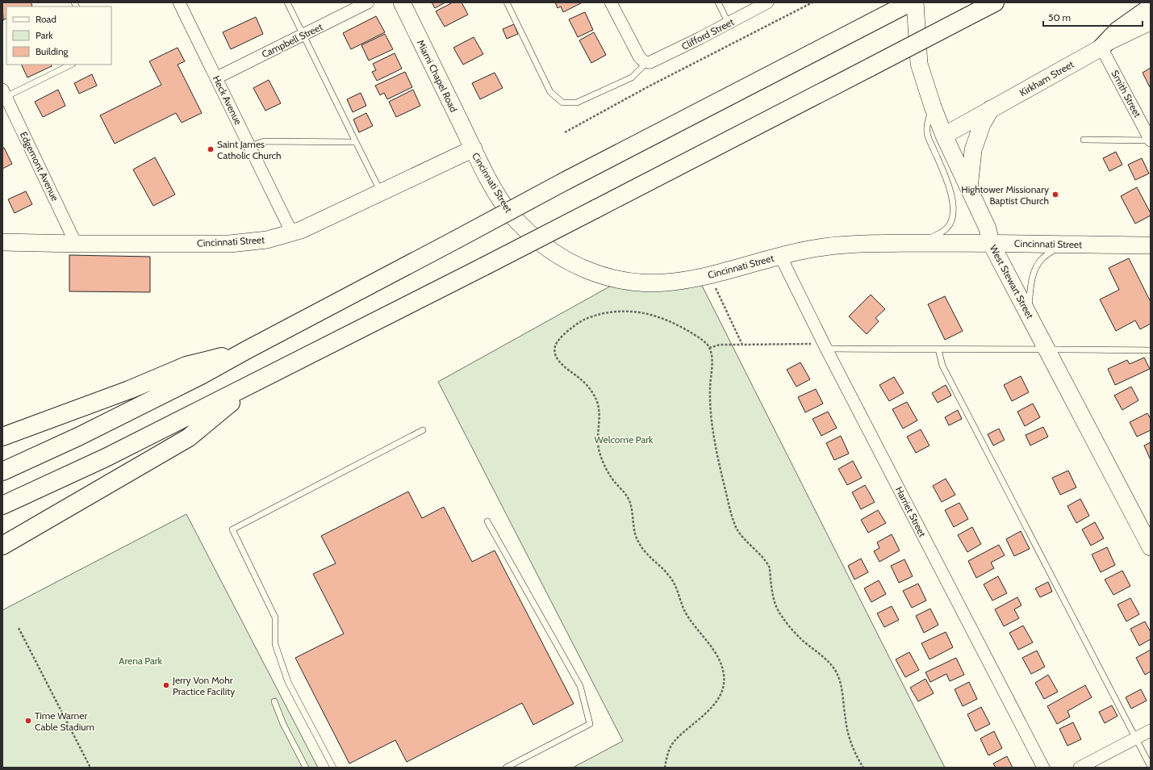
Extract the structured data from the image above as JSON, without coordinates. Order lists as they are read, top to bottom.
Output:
{
  "streets": {
    "street": [
      "Clifford Street",
      "Campbell Street",
      "Miami Chapel Road",
      "Kirkham Street",
      "Smith Street",
      "Heck Avenue",
      "Edgemont Avenue",
      "Cincinnati Street",
      "West Stewart Street",
      "Harriet Street"
    ]
  },
  "crossings": [
    ["Campbell Street", "Heck Avenue"],
    ["Miami Chapel Road", "Cincinnati Street"],
    ["Kirkham Street", "Smith Street"],
    ["Kirkham Street", "West Stewart Street"],
    ["Heck Avenue", "Cincinnati Street"],
    ["Edgemont Avenue", "Cincinnati Street"],
    ["Cincinnati Street", "West Stewart Street"],
    ["Cincinnati Street", "Harriet Street"]
  ],
  "parks": ["Welcome Park", "Arena Park"],
  "places": [
    "Saint James Catholic Church",
    "Hightower Missionary Baptist Church",
    "Jerry Von Mohr Practice Facility",
    "Time Warner Cable Stadium"
  ],
  "legend": ["Road", "Park", "Building"],
  "scale_bar": "50 m"
}
